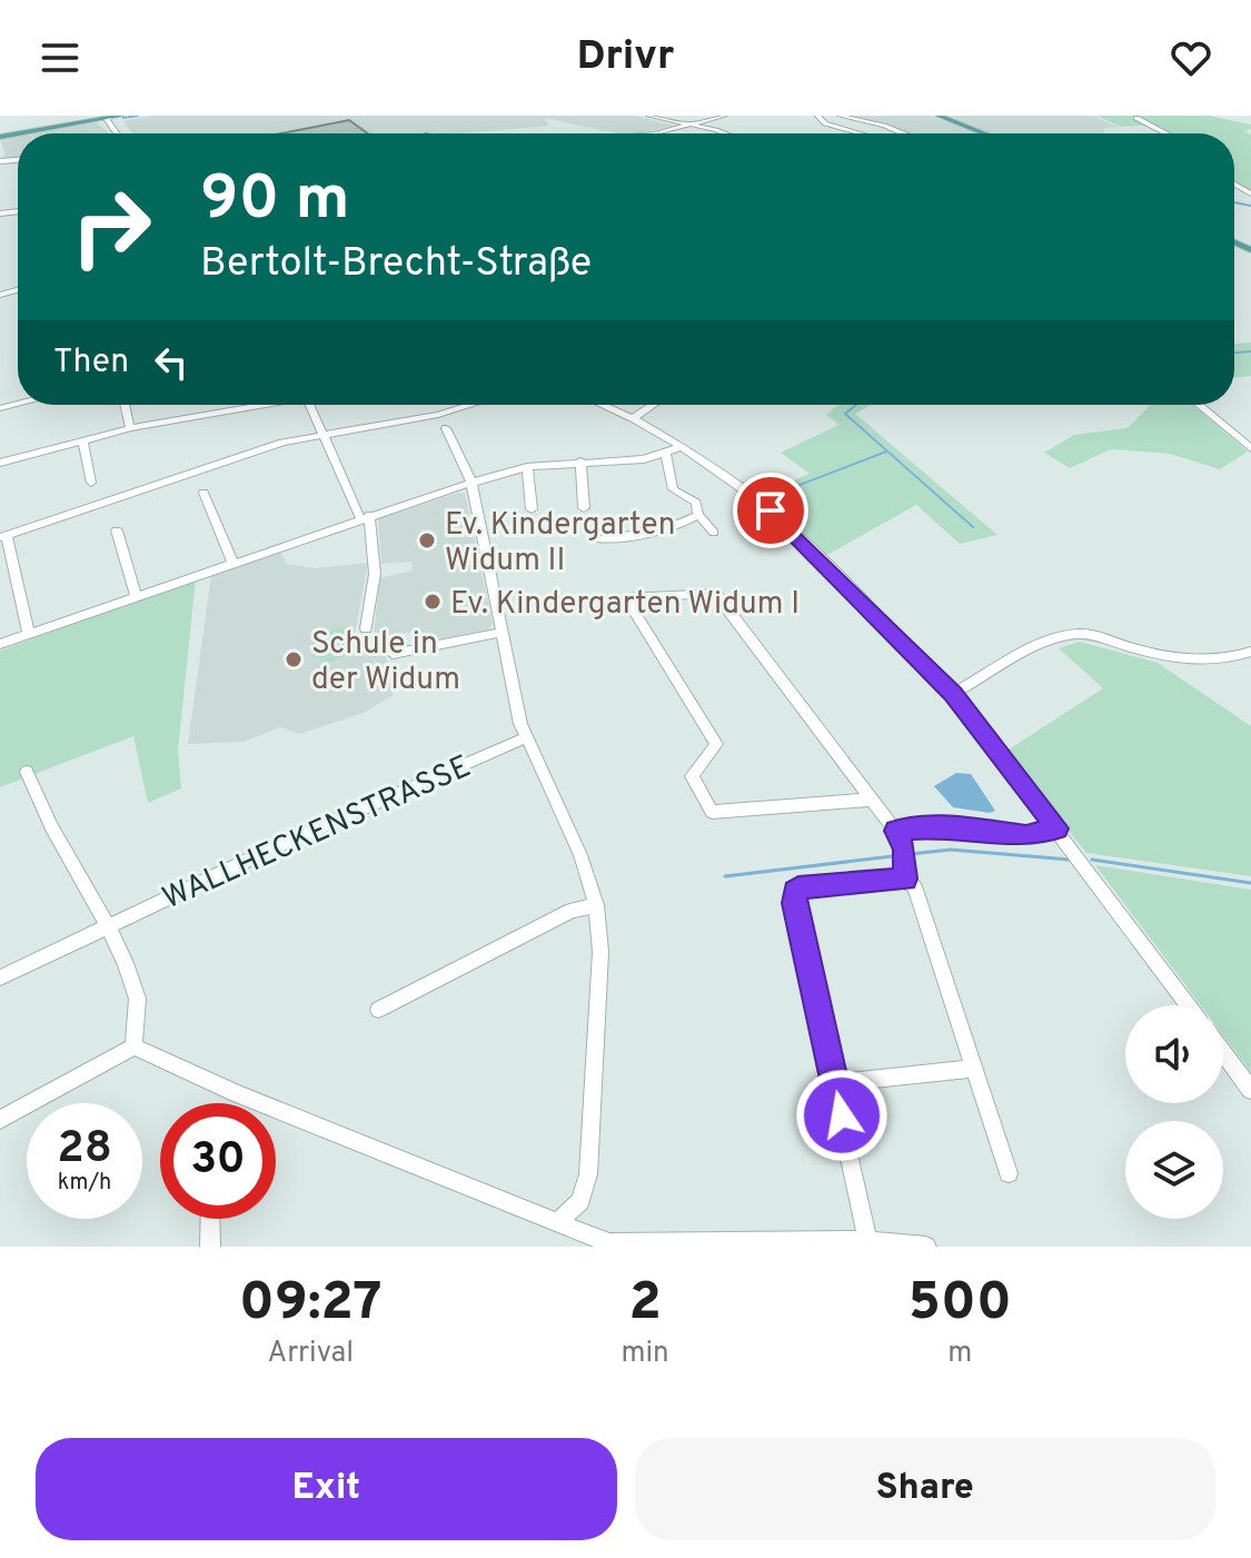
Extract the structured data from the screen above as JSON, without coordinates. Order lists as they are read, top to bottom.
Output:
{
  "streets": {
    "street": ["WALLHECKENSTRASSE"]
  },
  "places": ["Ev. Kindergarten Widum II", "Ev. Kindergarten Widum I", "Schule in der Widum"],
  "page": {
    "header": "Drivr",
    "turn": ["90 m", "Bertolt-Brecht-Straße"],
    "then": "Then",
    "speed": "28 km/h",
    "limit": "30",
    "eta": [
      "09:27",
      "Arrival",
      "2",
      "min",
      "500",
      "m"
    ],
    "buttons": ["Exit", "Share"]
  }
}
